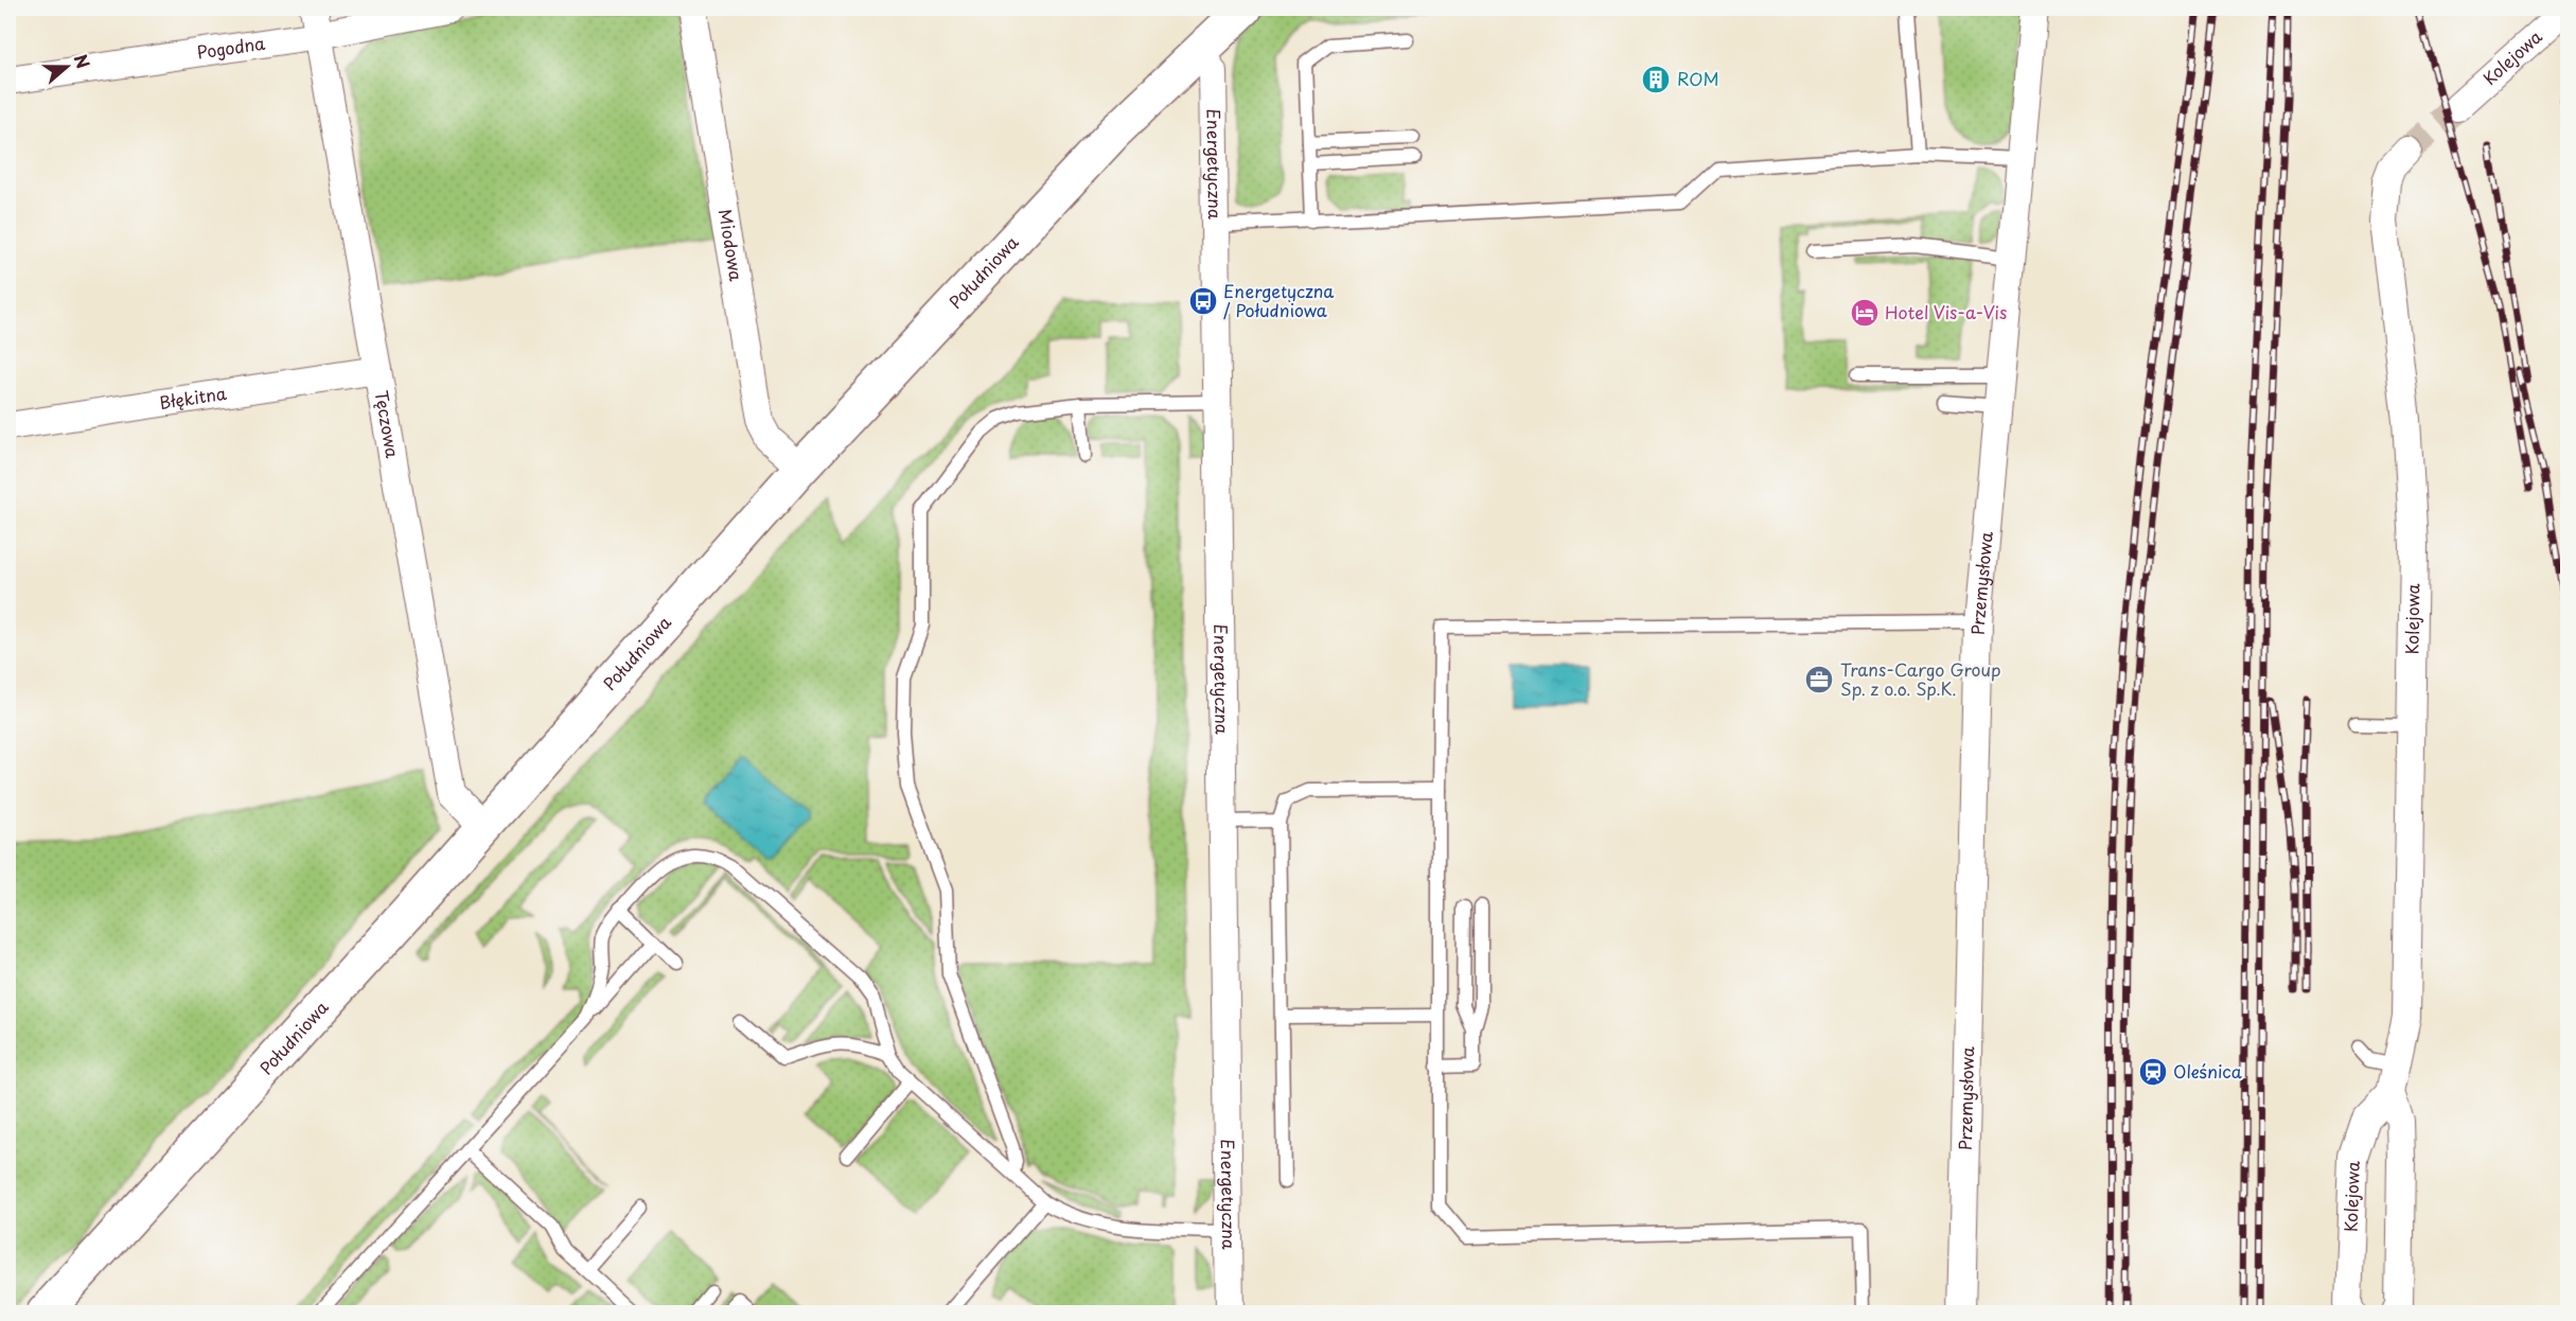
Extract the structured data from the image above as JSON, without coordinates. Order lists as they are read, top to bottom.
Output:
{
  "streets": {
    "street": [
      "Pogodna",
      "Kolejowa",
      "Energetyczna",
      "Miodowa",
      "Południowa",
      "Błękitna",
      "Tęczowa",
      "Przemysłowa"
    ]
  },
  "crossings": [
    ["Pogodna", "Tęczowa"],
    ["Energetyczna", "Południowa"],
    ["Miodowa", "Południowa"],
    ["Południowa", "Tęczowa"],
    ["Błękitna", "Tęczowa"]
  ],
  "places": {
    "building": ["ROM"],
    "bus stop": ["Energetyczna / Południowa"],
    "hotel": ["Hotel Vis-a-Vis"],
    "office": ["Trans-Cargo Group Sp. z o.o. Sp.K."],
    "station": ["Oleśnica"]
  },
  "north": "right"
}
